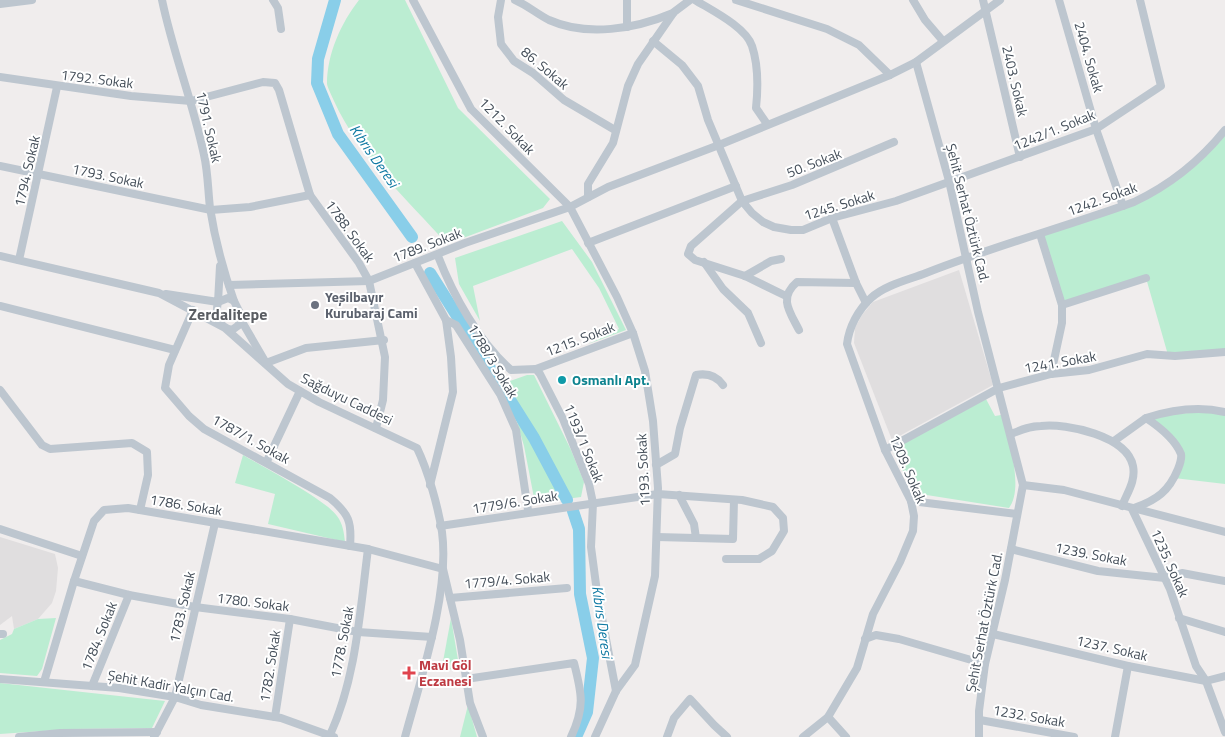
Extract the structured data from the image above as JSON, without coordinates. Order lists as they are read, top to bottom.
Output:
{
  "streets": {
    "street": [
      "2404. Sokak",
      "86. Sokak",
      "1792. Sokak",
      "2403. Sokak",
      "1212. Sokak",
      "1791. Sokak",
      "1242/1. Sokak",
      "50. Sokak",
      "1794. Sokak",
      "1793. Sokak",
      "1242. Sokak",
      "1245. Sokak",
      "Şehit Serhat Öztürk Cad.",
      "1788. Sokak",
      "1789. Sokak",
      "1215. Sokak",
      "1788/3 Sokak",
      "1241. Sokak",
      "Sağduyu Caddesi",
      "1787/1. Sokak",
      "1193/1 Sokak",
      "1209. Sokak",
      "1193. Sokak",
      "1779/6. Sokak",
      "1786. Sokak",
      "1239. Sokak",
      "1235. Sokak",
      "1779/4. Sokak",
      "1780. Sokak",
      "1783. Sokak",
      "1784. Sokak",
      "1778. Sokak",
      "1237. Sokak",
      "1782. Sokak",
      "Şehit Kadir Yalçın Cad.",
      "1232. Sokak"
    ]
  },
  "crossings": [
    ["2404. Sokak", "1242/1. Sokak"],
    ["2404. Sokak", "1242. Sokak"],
    ["1792. Sokak", "1791. Sokak"],
    ["1792. Sokak", "1794. Sokak"],
    ["1792. Sokak", "1788. Sokak"],
    ["2403. Sokak", "1242/1. Sokak"],
    ["1212. Sokak", "1789. Sokak"],
    ["1212. Sokak", "1193. Sokak"],
    ["1791. Sokak", "1793. Sokak"],
    ["1791. Sokak", "1788. Sokak"],
    ["1242/1. Sokak", "1245. Sokak"],
    ["1242/1. Sokak", "Şehit Serhat Öztürk Cad."],
    ["50. Sokak", "1245. Sokak"],
    ["1794. Sokak", "1793. Sokak"],
    ["1794. Sokak", "Sağduyu Caddesi"],
    ["1793. Sokak", "1788. Sokak"],
    ["1242. Sokak", "Şehit Serhat Öztürk Cad."],
    ["1242. Sokak", "1209. Sokak"],
    ["1245. Sokak", "Şehit Serhat Öztürk Cad."],
    ["Şehit Serhat Öztürk Cad.", "1241. Sokak"],
    ["Şehit Serhat Öztürk Cad.", "1209. Sokak"],
    ["Şehit Serhat Öztürk Cad.", "1239. Sokak"],
    ["Şehit Serhat Öztürk Cad.", "1237. Sokak"],
    ["Şehit Serhat Öztürk Cad.", "1232. Sokak"],
    ["1788. Sokak", "1789. Sokak"],
    ["1788. Sokak", "Sağduyu Caddesi"],
    ["1789. Sokak", "1193. Sokak"],
    ["1215. Sokak", "1193/1 Sokak"],
    ["1215. Sokak", "1193. Sokak"],
    ["1241. Sokak", "1209. Sokak"],
    ["Sağduyu Caddesi", "1787/1. Sokak"],
    ["Sağduyu Caddesi", "1779/6. Sokak"],
    ["Sağduyu Caddesi", "1786. Sokak"],
    ["Sağduyu Caddesi", "1780. Sokak"],
    ["1787/1. Sokak", "1786. Sokak"],
    ["1193/1 Sokak", "1193. Sokak"],
    ["1193/1 Sokak", "1779/6. Sokak"],
    ["1193. Sokak", "1779/6. Sokak"],
    ["1786. Sokak", "1780. Sokak"],
    ["1786. Sokak", "1783. Sokak"],
    ["1786. Sokak", "1778. Sokak"],
    ["1786. Sokak", "Şehit Kadir Yalçın Cad."],
    ["1239. Sokak", "1235. Sokak"],
    ["1235. Sokak", "1237. Sokak"],
    ["1780. Sokak", "1783. Sokak"],
    ["1780. Sokak", "1784. Sokak"],
    ["1780. Sokak", "1778. Sokak"],
    ["1780. Sokak", "1782. Sokak"],
    ["1783. Sokak", "Şehit Kadir Yalçın Cad."],
    ["1784. Sokak", "Şehit Kadir Yalçın Cad."],
    ["1778. Sokak", "Şehit Kadir Yalçın Cad."],
    ["1782. Sokak", "Şehit Kadir Yalçın Cad."]
  ],
  "districts": ["Zerdalitepe"],
  "water": ["Kıbrıs Deresi"],
  "places": {
    "other": ["Yeşilbayır Kurubaraj Cami", "Osmanlı Apt."],
    "health": ["Mavi Göl Eczanesi"]
  }
}
